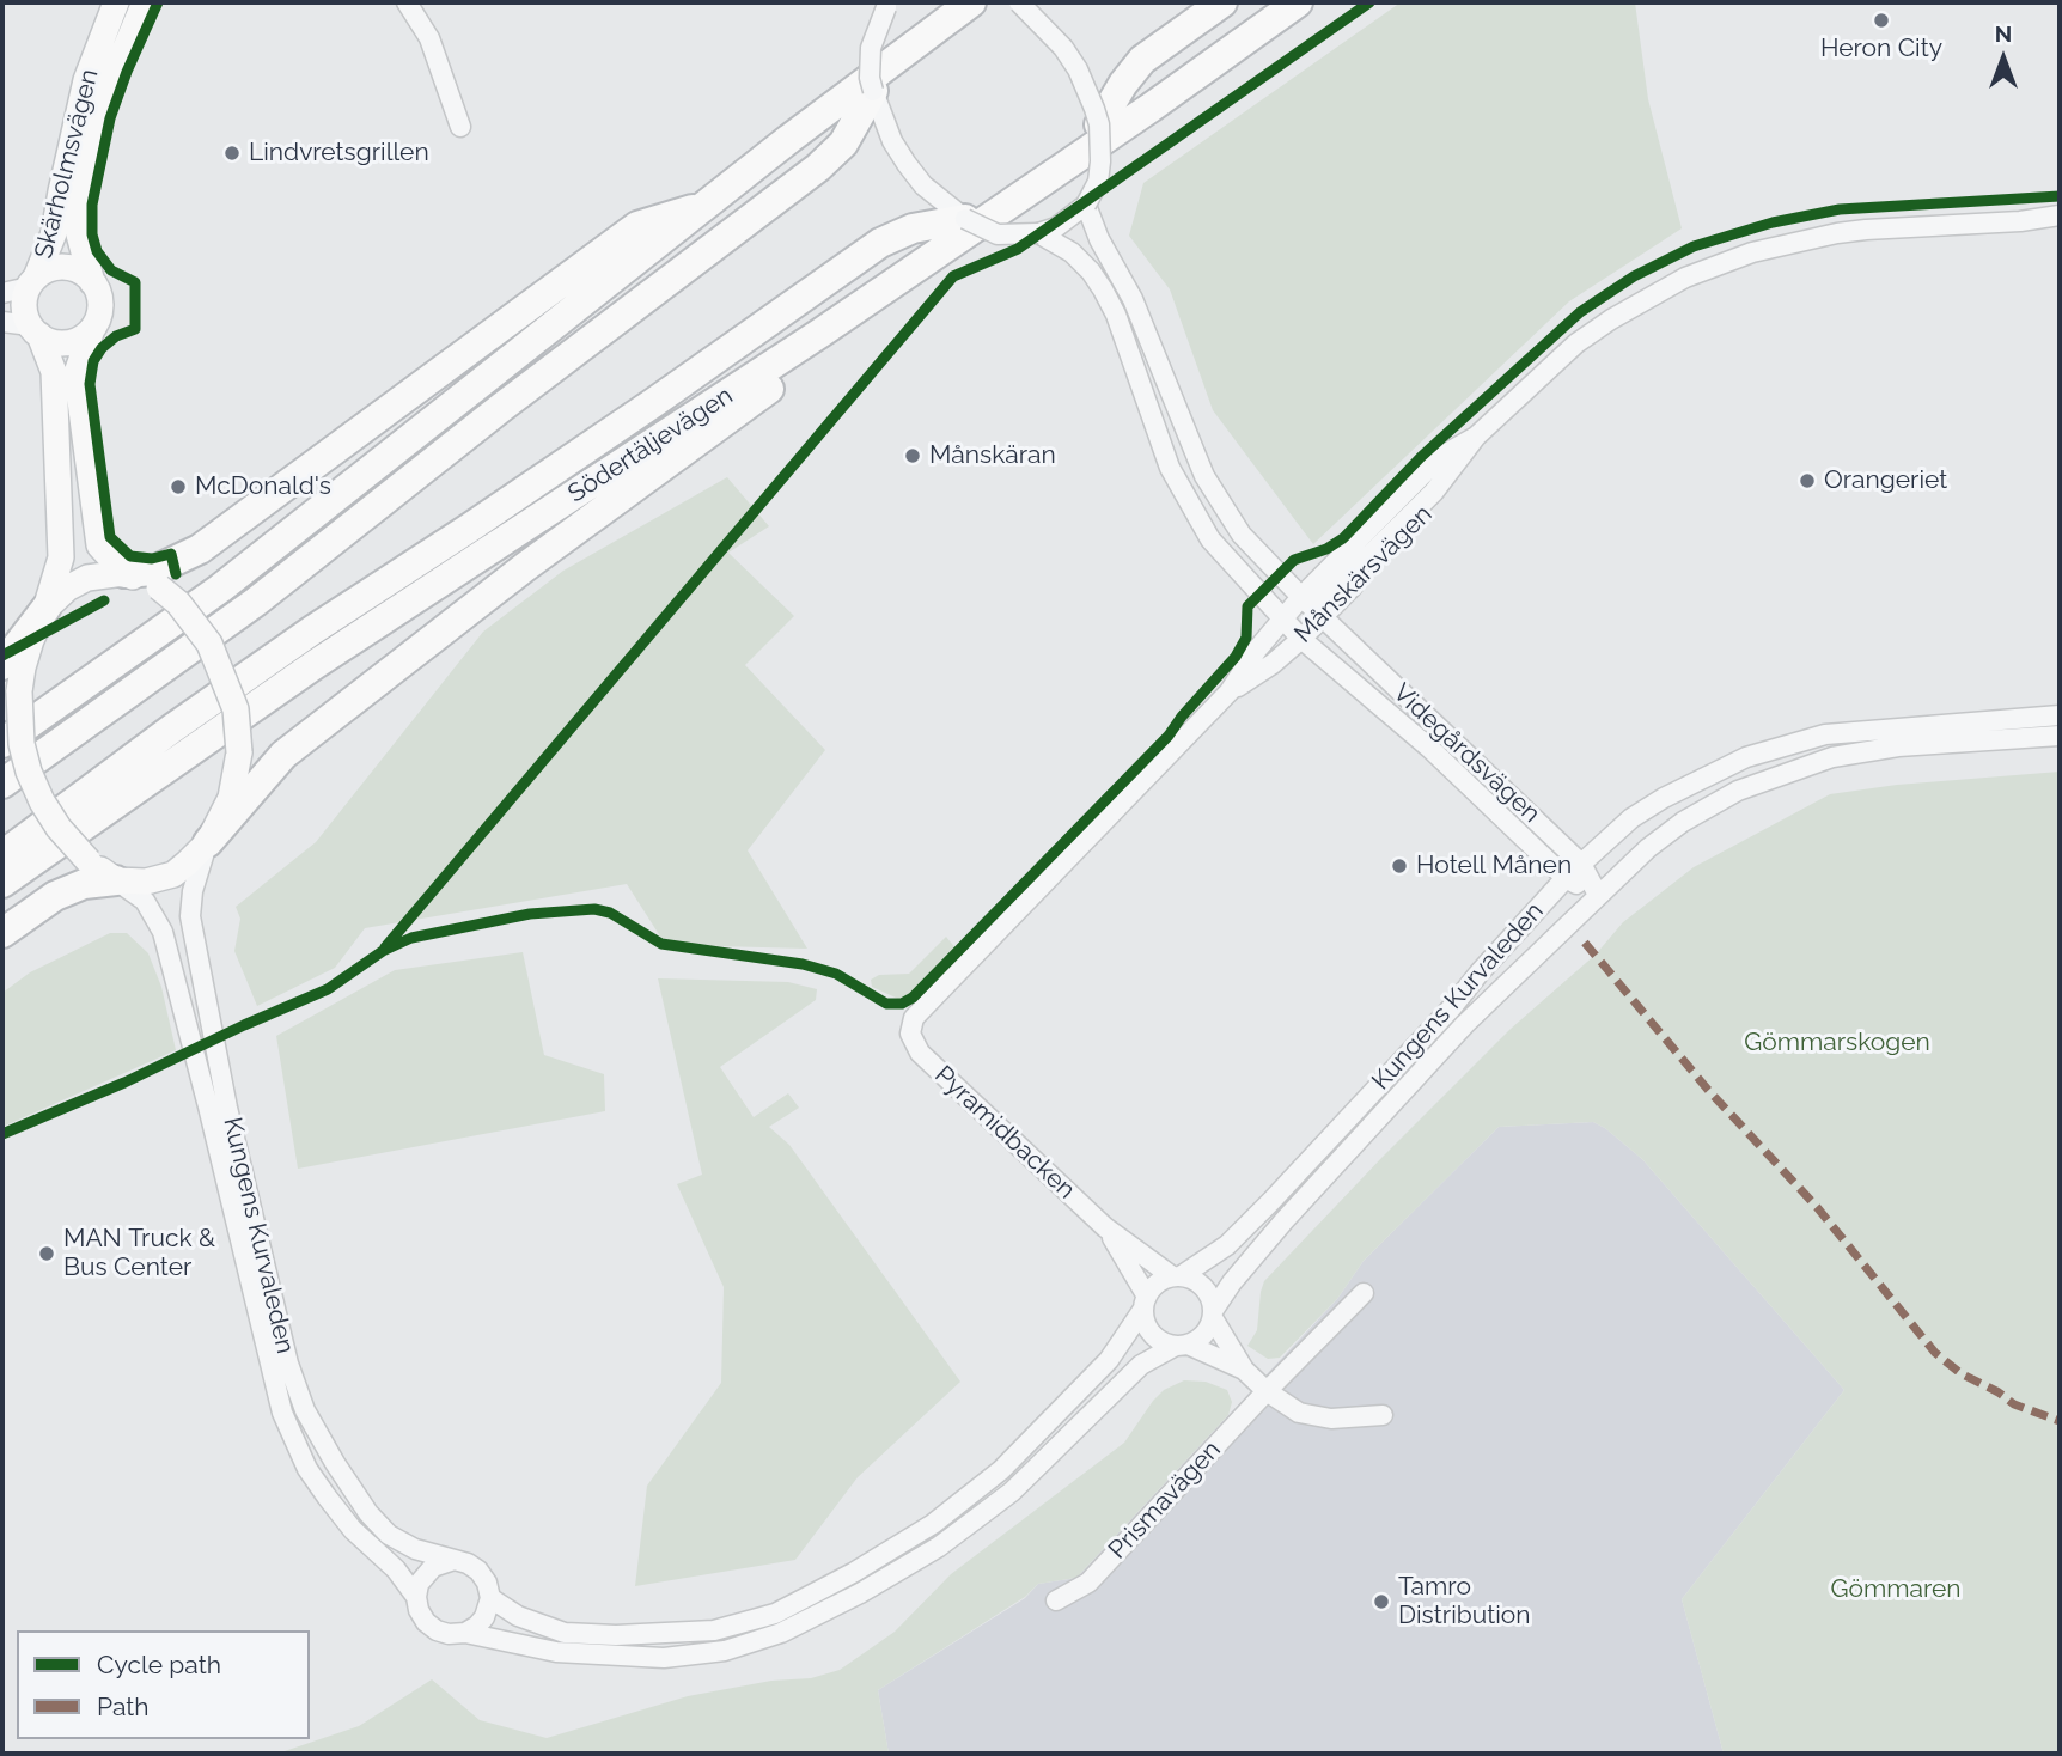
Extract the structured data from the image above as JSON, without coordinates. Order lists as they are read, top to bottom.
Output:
{
  "streets": {
    "highway": ["Södertäljevägen"],
    "main road": ["Skärholmsvägen"],
    "street": [
      "Månskärsvägen",
      "Videgårdsvägen",
      "Kungens Kurvaleden",
      "Pyramidbacken",
      "Prismavägen"
    ]
  },
  "crossings": [
    ["Månskärsvägen", "Videgårdsvägen"],
    ["Månskärsvägen", "Pyramidbacken"],
    ["Videgårdsvägen", "Kungens Kurvaleden"],
    ["Kungens Kurvaleden", "Pyramidbacken"]
  ],
  "parks": ["Gömmarskogen", "Gömmaren"],
  "places": [
    "Heron City",
    "Lindvretsgrillen",
    "Månskäran",
    "Orangeriet",
    "McDonald's",
    "Hotell Månen",
    "MAN Truck & Bus Center",
    "Tamro Distribution"
  ],
  "legend": ["Cycle path", "Path"],
  "north": "top"
}
